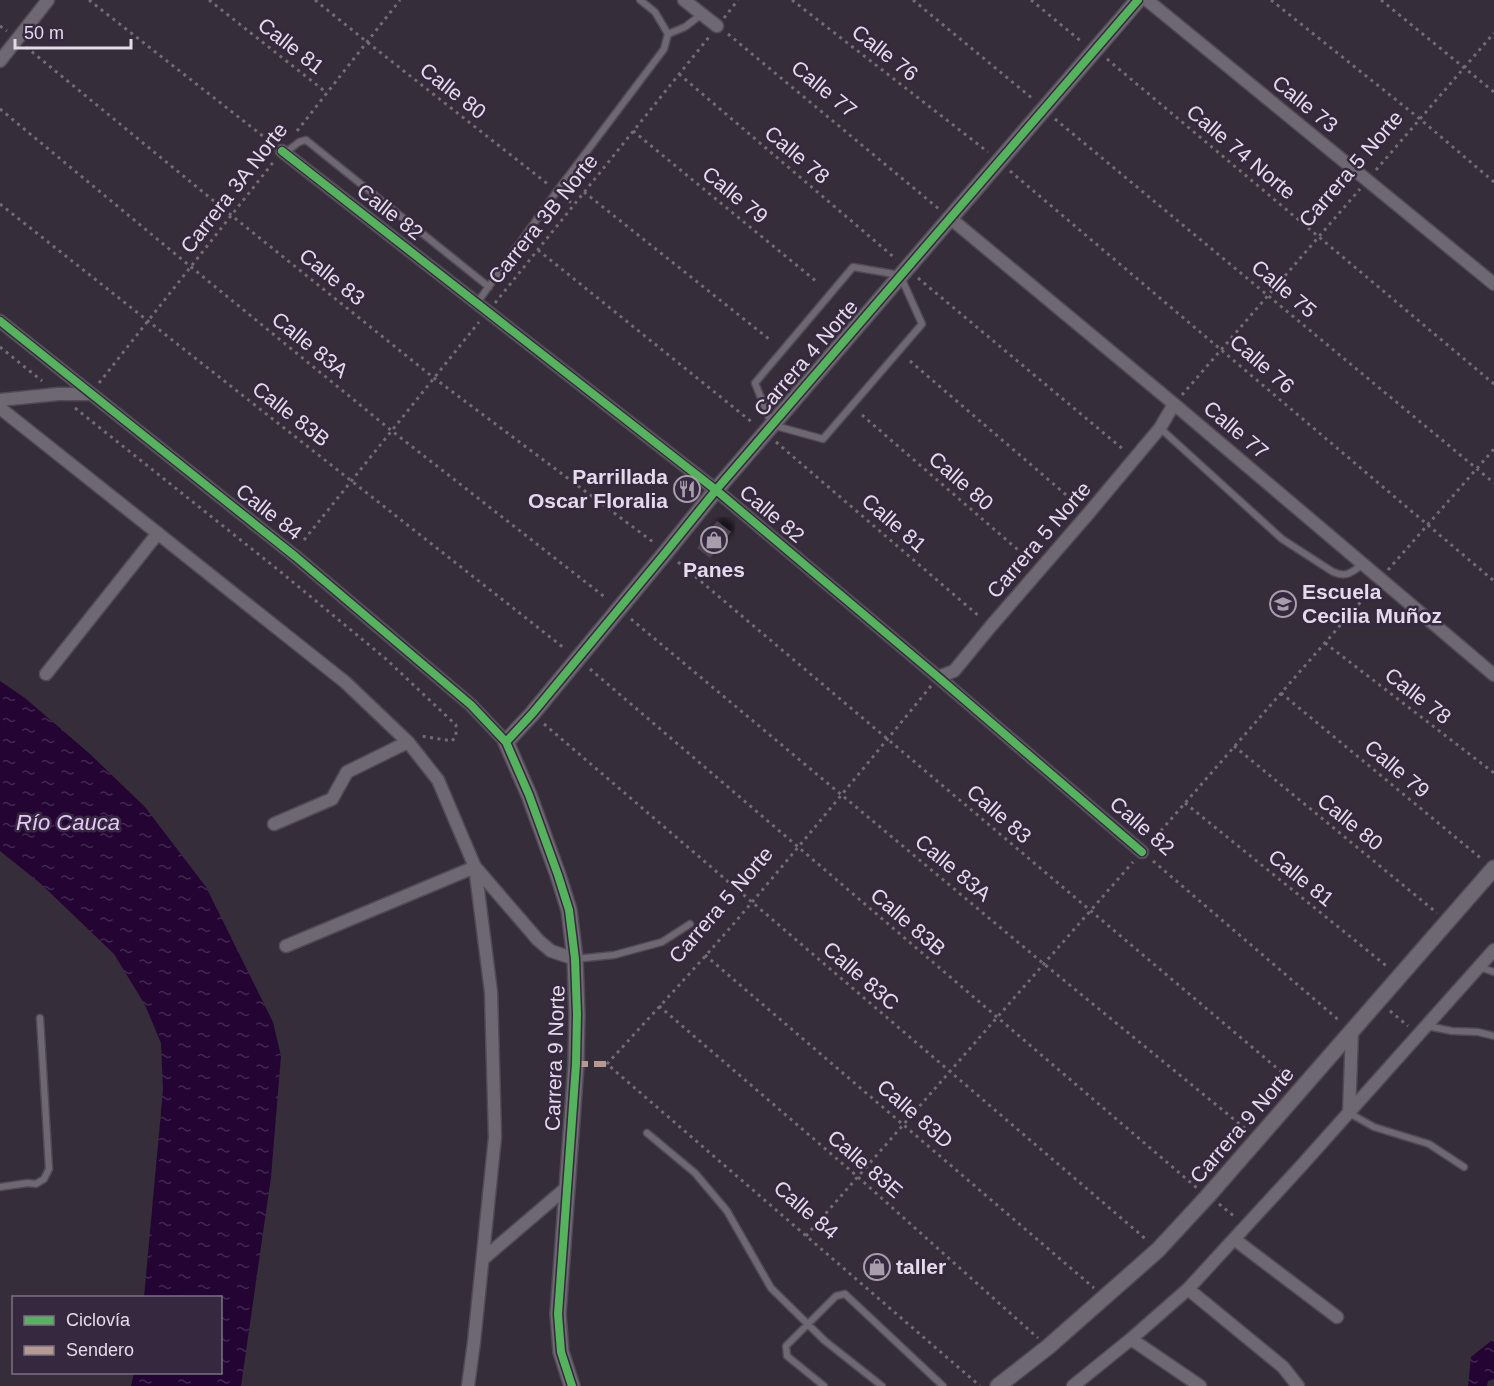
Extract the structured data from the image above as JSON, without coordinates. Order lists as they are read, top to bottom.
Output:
{
  "streets": {
    "street": [
      "Calle 77",
      "Calle 73",
      "Carrera 5 Norte",
      "Calle 82",
      "Carrera 4 Norte",
      "Calle 84",
      "Carrera 9 Norte"
    ],
    "path": [
      "Calle 81",
      "Calle 76",
      "Calle 80",
      "Calle 74 Norte",
      "Calle 78",
      "Calle 79",
      "Carrera 3B Norte",
      "Calle 83",
      "Calle 75",
      "Calle 83A",
      "Calle 83B",
      "Calle 83C",
      "Calle 83D",
      "Calle 83E"
    ],
    "cycle path": ["Carrera 3A Norte"]
  },
  "crossings": [
    ["Calle 81", "Carrera 5 Norte"],
    ["Calle 81", "Carrera 3A Norte"],
    ["Calle 81", "Carrera 9 Norte"],
    ["Calle 76", "Carrera 5 Norte"],
    ["Calle 77", "Carrera 5 Norte"],
    ["Calle 77", "Carrera 3B Norte"],
    ["Calle 77", "Carrera 4 Norte"],
    ["Calle 80", "Carrera 5 Norte"],
    ["Calle 80", "Carrera 3A Norte"],
    ["Calle 80", "Carrera 3B Norte"],
    ["Calle 80", "Carrera 9 Norte"],
    ["Calle 73", "Carrera 5 Norte"],
    ["Calle 74 Norte", "Carrera 5 Norte"],
    ["Calle 78", "Carrera 3B Norte"],
    ["Carrera 5 Norte", "Calle 82"],
    ["Carrera 5 Norte", "Calle 83"],
    ["Carrera 5 Norte", "Calle 75"],
    ["Carrera 5 Norte", "Calle 83A"],
    ["Carrera 5 Norte", "Calle 83B"],
    ["Carrera 5 Norte", "Calle 84"],
    ["Carrera 5 Norte", "Calle 83C"],
    ["Carrera 5 Norte", "Calle 83D"],
    ["Carrera 5 Norte", "Calle 83E"],
    ["Carrera 3A Norte", "Calle 82"],
    ["Carrera 3A Norte", "Calle 83"],
    ["Carrera 3A Norte", "Calle 83A"],
    ["Carrera 3A Norte", "Calle 83B"],
    ["Carrera 3A Norte", "Calle 84"],
    ["Calle 79", "Carrera 3B Norte"],
    ["Calle 79", "Carrera 9 Norte"],
    ["Calle 82", "Carrera 3B Norte"],
    ["Calle 82", "Carrera 4 Norte"],
    ["Calle 82", "Carrera 9 Norte"],
    ["Carrera 3B Norte", "Calle 83"],
    ["Carrera 3B Norte", "Calle 83A"],
    ["Carrera 3B Norte", "Calle 83B"],
    ["Calle 83", "Carrera 9 Norte"],
    ["Calle 83A", "Carrera 9 Norte"],
    ["Carrera 4 Norte", "Calle 84"],
    ["Carrera 4 Norte", "Carrera 9 Norte"],
    ["Calle 83B", "Carrera 9 Norte"],
    ["Calle 84", "Carrera 9 Norte"],
    ["Calle 83C", "Carrera 9 Norte"],
    ["Carrera 9 Norte", "Calle 83D"],
    ["Carrera 9 Norte", "Calle 83E"]
  ],
  "water": ["Río Cauca"],
  "places": {
    "restaurant": ["Parrillada Oscar Floralia"],
    "shop": ["Panes", "taller"],
    "school or university": ["Escuela Cecilia Muñoz"]
  },
  "legend": ["Ciclovía", "Sendero"],
  "scale_bar": "50 m"
}
